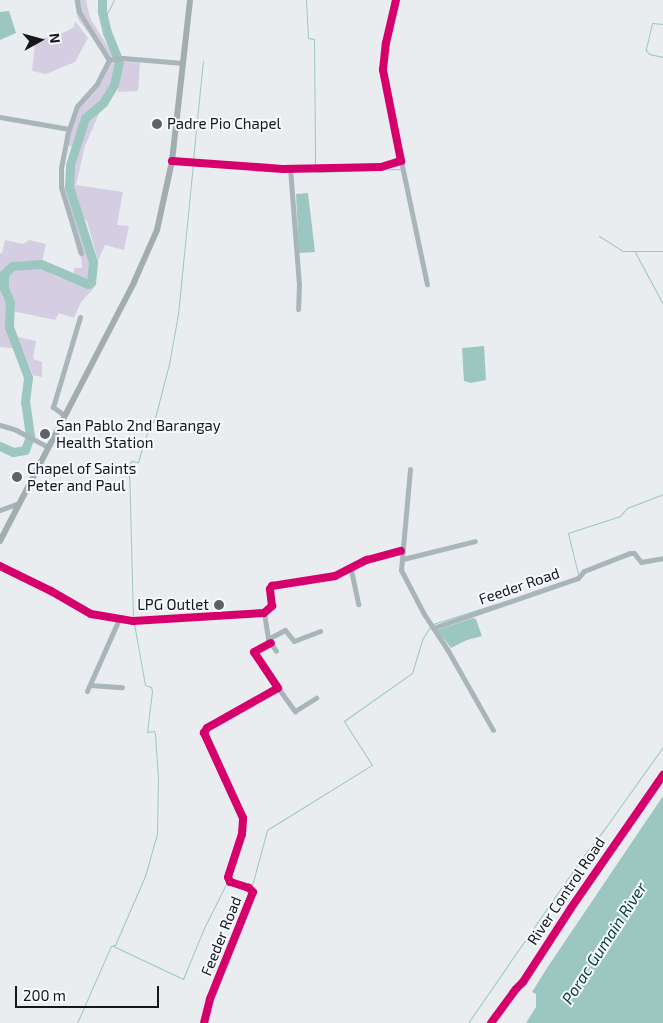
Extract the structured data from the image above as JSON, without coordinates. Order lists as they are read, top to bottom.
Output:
{
  "streets": {
    "street": ["Feeder Road", "River Control Road"]
  },
  "water": ["Porac Gumain River"],
  "places": [
    "Padre Pio Chapel",
    "San Pablo 2nd Barangay Health Station",
    "Chapel of Saints Peter and Paul",
    "LPG Outlet"
  ],
  "scale_bar": "200 m",
  "north": "right"
}
